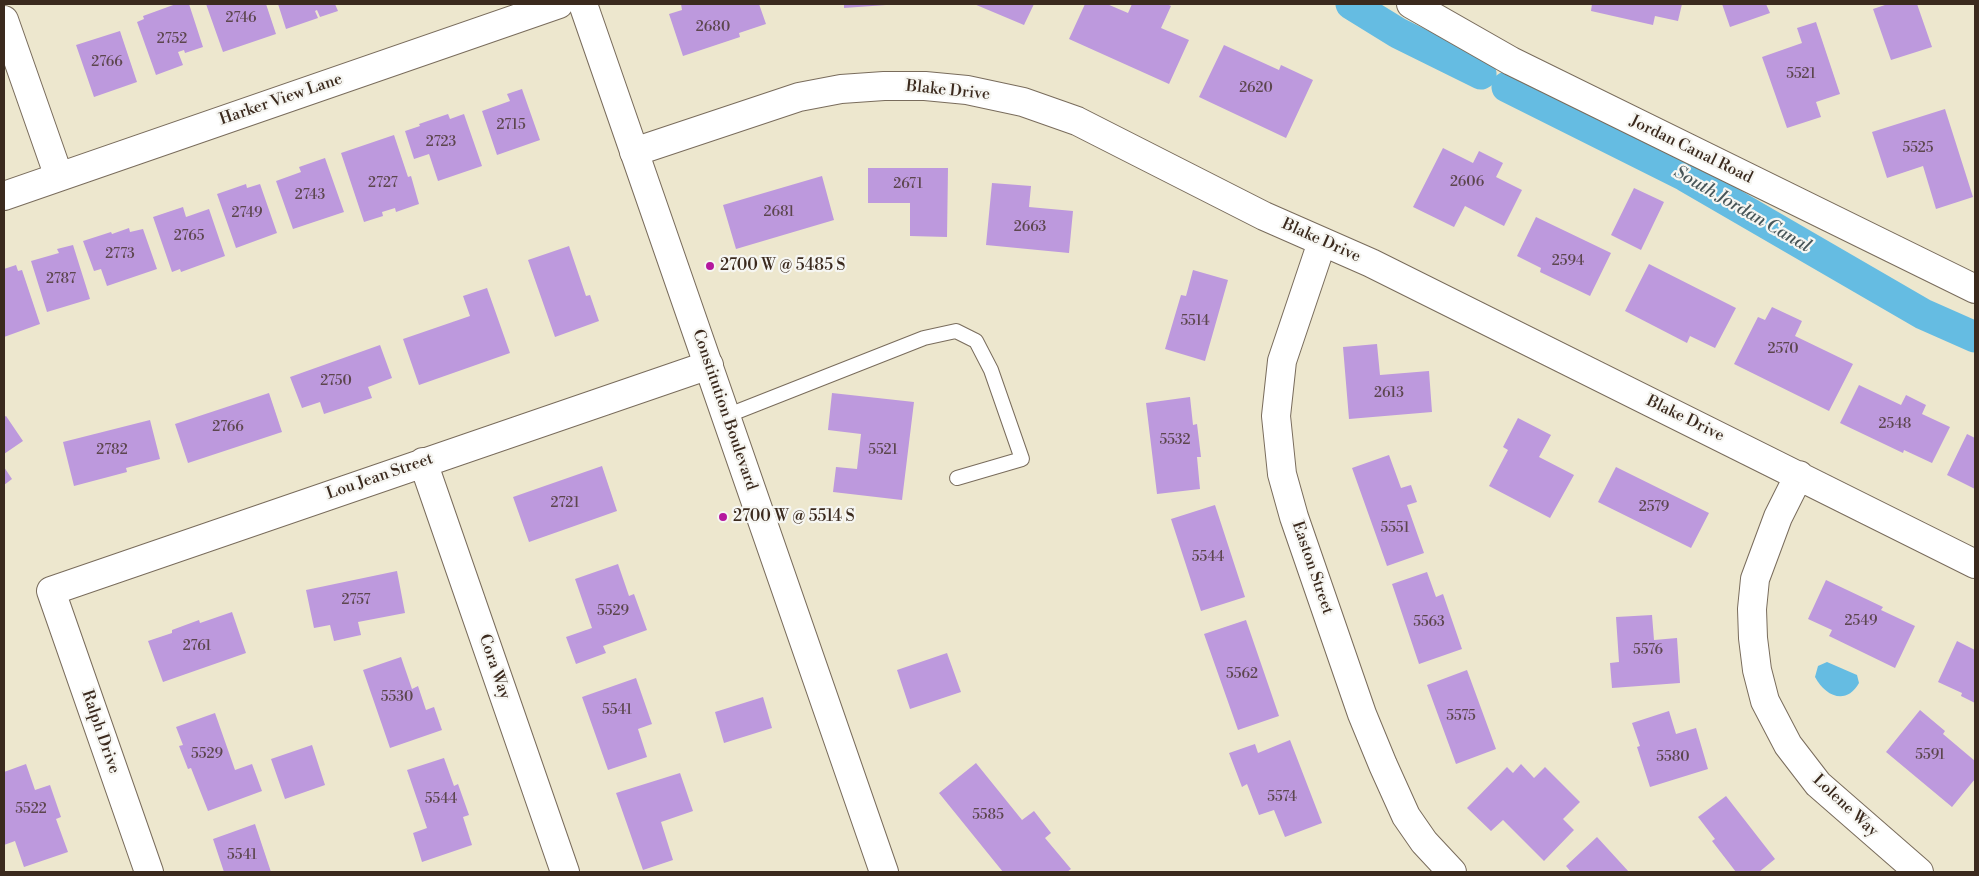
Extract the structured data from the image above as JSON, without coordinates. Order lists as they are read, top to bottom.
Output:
{
  "streets": {
    "street": [
      "Blake Drive",
      "Harker View Lane",
      "Jordan Canal Road",
      "Constitution Boulevard",
      "Lou Jean Street",
      "Easton Street",
      "Cora Way",
      "Ralph Drive",
      "Lolene Way"
    ]
  },
  "crossings": [
    ["Blake Drive", "Constitution Boulevard"],
    ["Blake Drive", "Easton Street"],
    ["Blake Drive", "Lolene Way"],
    ["Constitution Boulevard", "Lou Jean Street"],
    ["Lou Jean Street", "Cora Way"],
    ["Lou Jean Street", "Ralph Drive"]
  ],
  "water": ["South Jordan Canal"],
  "places": ["2700 W @ 5485 S", "2700 W @ 5514 S"],
  "house_numbers": [
    "2746",
    "2680",
    "2752",
    "2766",
    "5521",
    "2620",
    "2715",
    "2723",
    "5525",
    "2606",
    "2727",
    "2671",
    "2743",
    "2681",
    "2749",
    "2663",
    "2765",
    "2773",
    "2594",
    "2787",
    "5514",
    "2570",
    "2750",
    "2613",
    "2548",
    "2766",
    "5532",
    "2782",
    "5521",
    "2721",
    "2579",
    "5551",
    "5544",
    "2757",
    "5529",
    "2549",
    "5563",
    "2761",
    "5576",
    "5562",
    "5530",
    "5541",
    "5575",
    "5529",
    "5591",
    "5580",
    "5574",
    "5544",
    "5522",
    "5585",
    "5541"
  ]
}
